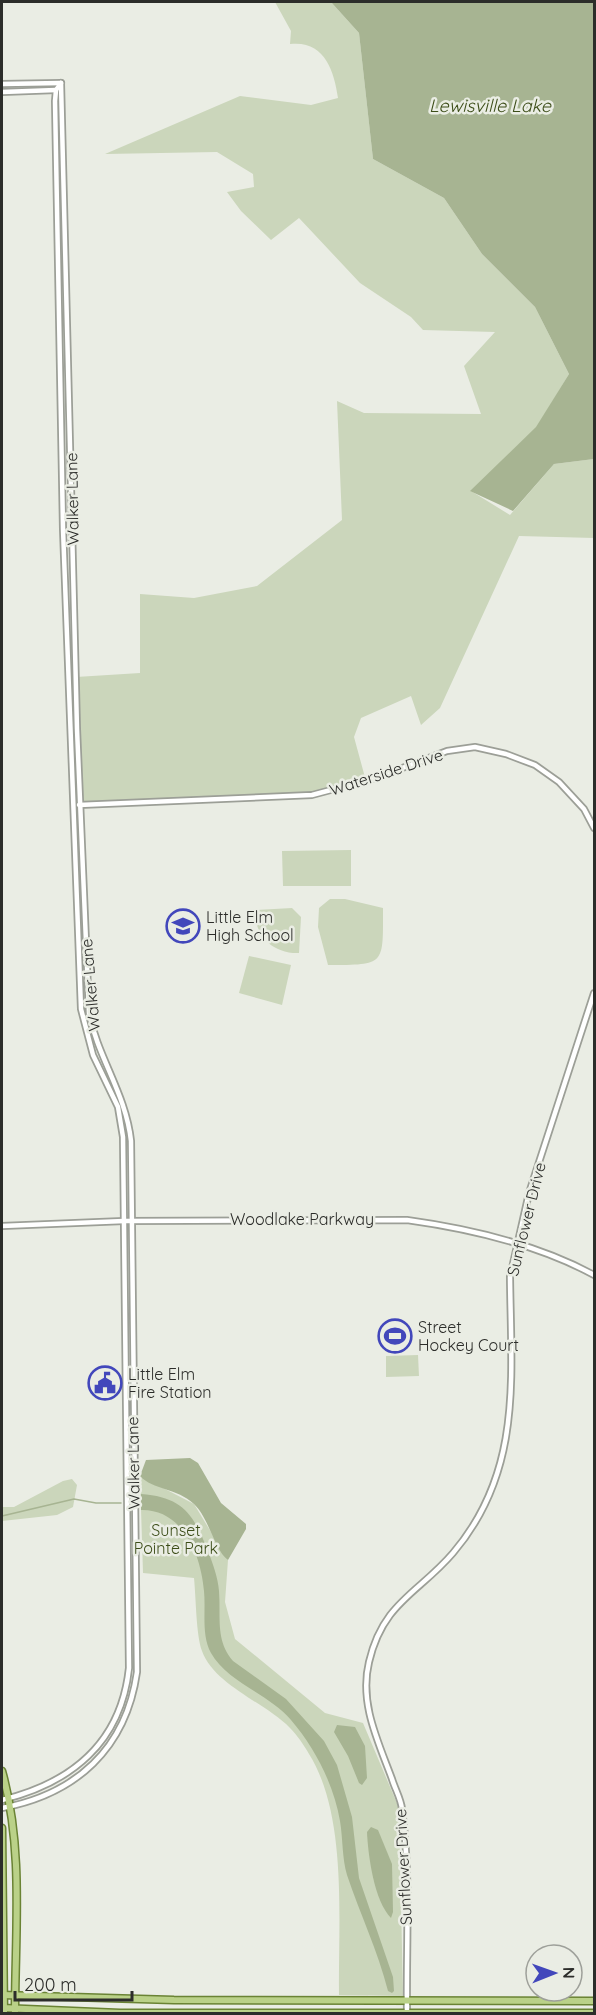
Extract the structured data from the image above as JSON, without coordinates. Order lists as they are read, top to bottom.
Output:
{
  "streets": {
    "street": [
      "Walker Lane",
      "Waterside Drive",
      "Woodlake Parkway",
      "Sunflower Drive"
    ]
  },
  "crossings": [
    ["Walker Lane", "Waterside Drive"],
    ["Walker Lane", "Woodlake Parkway"],
    ["Woodlake Parkway", "Sunflower Drive"]
  ],
  "water": ["Lewisville Lake"],
  "parks": ["Sunset Pointe Park"],
  "places": {
    "school or university": ["Little Elm High School"],
    "sports": ["Street Hockey Court"],
    "public building": ["Little Elm Fire Station"]
  },
  "scale_bar": "200 m",
  "north": "right"
}
